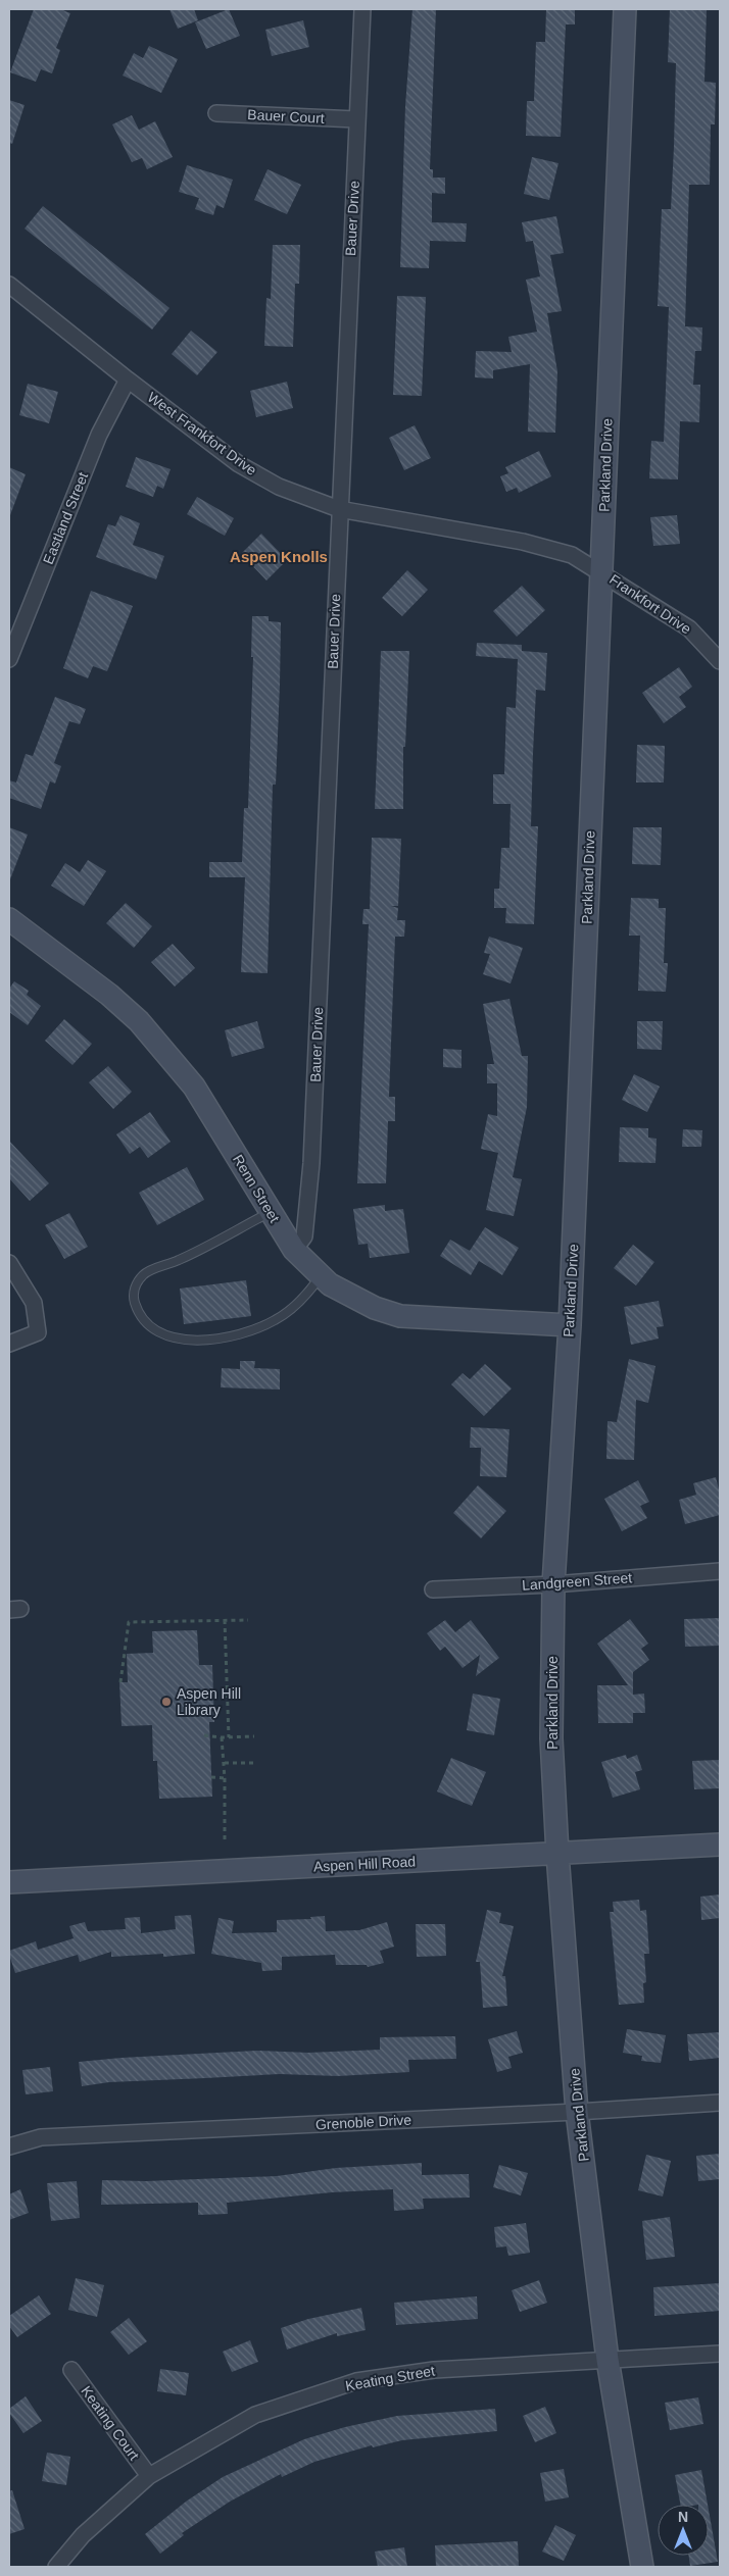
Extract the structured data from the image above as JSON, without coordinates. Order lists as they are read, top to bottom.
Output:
{
  "streets": {
    "street": [
      "Bauer Court",
      "Bauer Drive",
      "West Frankfort Drive",
      "Parkland Drive",
      "Eastland Street",
      "Frankfort Drive",
      "Renn Street",
      "Landgreen Street",
      "Aspen Hill Road",
      "Grenoble Drive",
      "Keating Street",
      "Keating Court"
    ]
  },
  "crossings": [
    ["Bauer Court", "Bauer Drive"],
    ["Bauer Drive", "West Frankfort Drive"],
    ["Bauer Drive", "Renn Street"],
    ["West Frankfort Drive", "Parkland Drive"],
    ["West Frankfort Drive", "Eastland Street"],
    ["West Frankfort Drive", "Frankfort Drive"],
    ["Parkland Drive", "Frankfort Drive"],
    ["Parkland Drive", "Renn Street"],
    ["Parkland Drive", "Landgreen Street"],
    ["Parkland Drive", "Aspen Hill Road"],
    ["Parkland Drive", "Grenoble Drive"],
    ["Parkland Drive", "Keating Street"],
    ["Keating Street", "Keating Court"]
  ],
  "districts": ["Aspen Knolls"],
  "places": ["Aspen Hill Library"],
  "north": "top"
}
